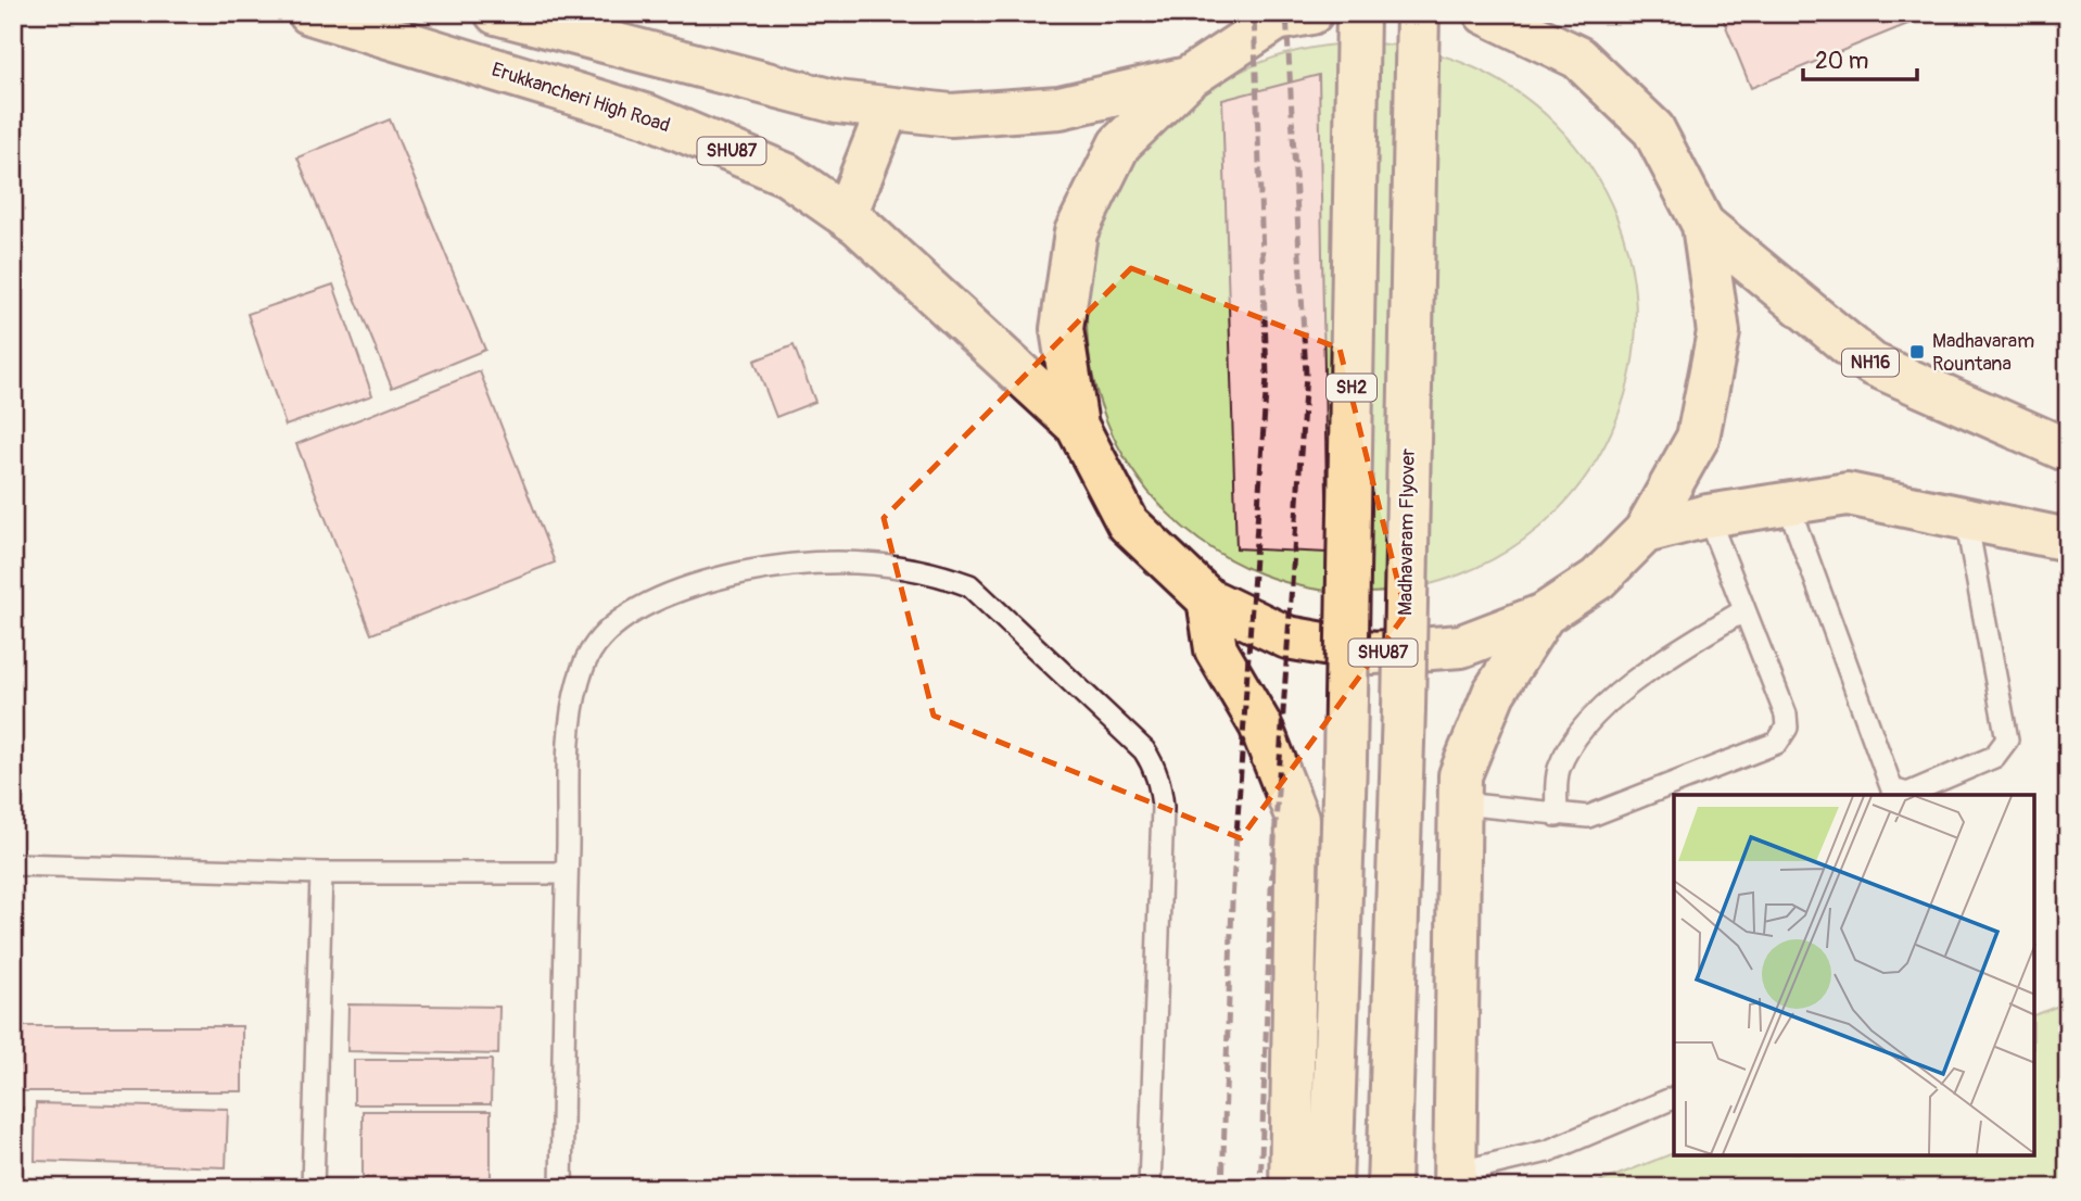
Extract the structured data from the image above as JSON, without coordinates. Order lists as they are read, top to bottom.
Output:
{
  "streets": {
    "main road": [
      "Erukkancheri High Road",
      "SHU87",
      "NH16",
      "SH2",
      "Madhavaram Flyover"
    ]
  },
  "crossings": [
    ["Erukkancheri High Road", "SHU87"],
    ["SHU87", "NH16"]
  ],
  "places": {
    "transit": ["Madhavaram Rountana"]
  },
  "scale_bar": "20 m"
}
